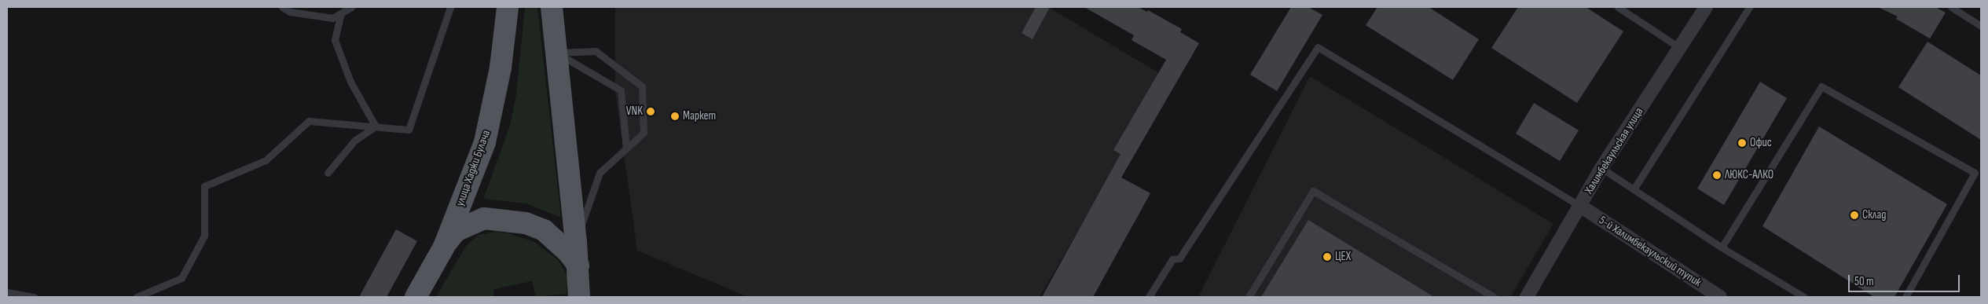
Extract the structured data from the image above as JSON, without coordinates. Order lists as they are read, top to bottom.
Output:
{
  "streets": {
    "main road": ["улица Хаджи Булача"],
    "street": ["Халимбекаульская улица", "5-й Халимбекаульский тупик"]
  },
  "crossings": [
    ["Халимбекаульская улица", "5-й Халимбекаульский тупик"]
  ],
  "places": [
    "VNK",
    "Маркет",
    "Офис",
    "ЛЮКС-АЛКО",
    "Склад",
    "ЦЕХ"
  ],
  "scale_bar": "50 m"
}
